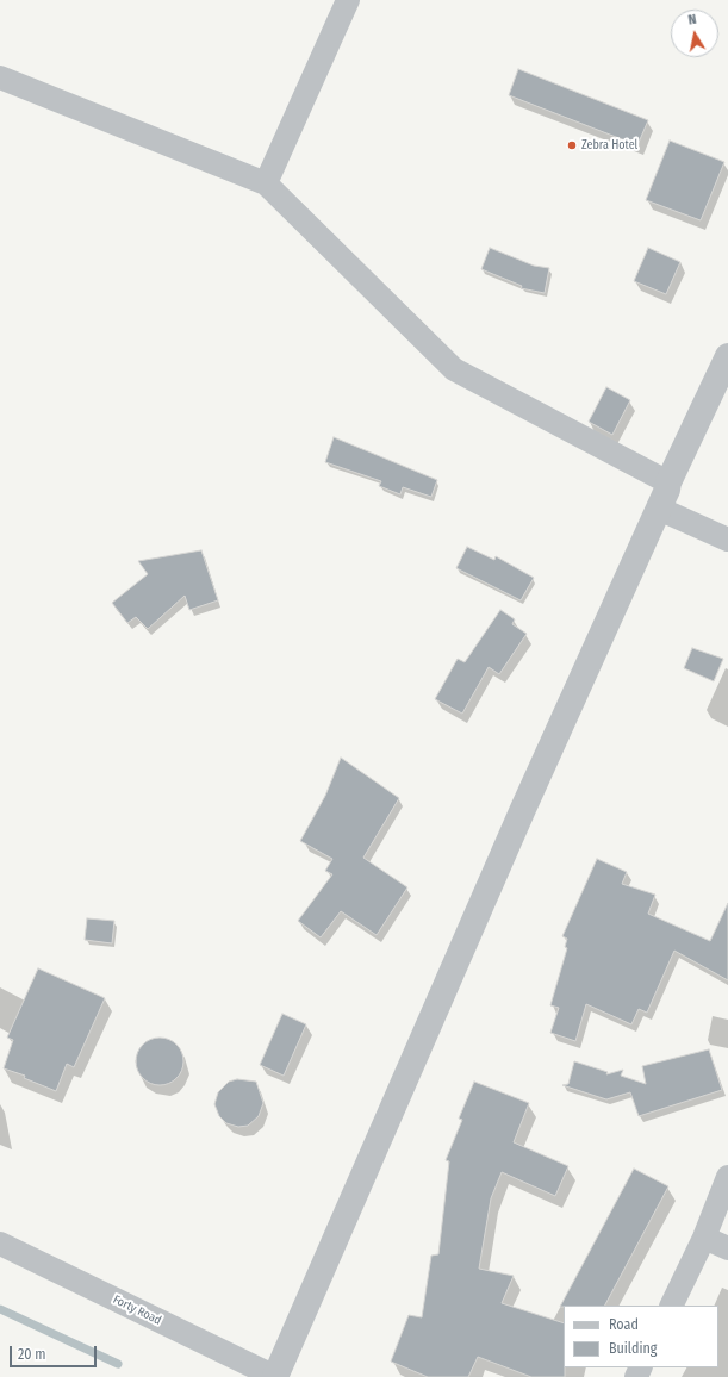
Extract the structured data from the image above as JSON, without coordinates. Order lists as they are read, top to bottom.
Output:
{
  "streets": {
    "street": ["Forty Road"]
  },
  "places": ["Zebra Hotel"],
  "legend": ["Road", "Building"],
  "scale_bar": "20 m",
  "north": "top"
}
